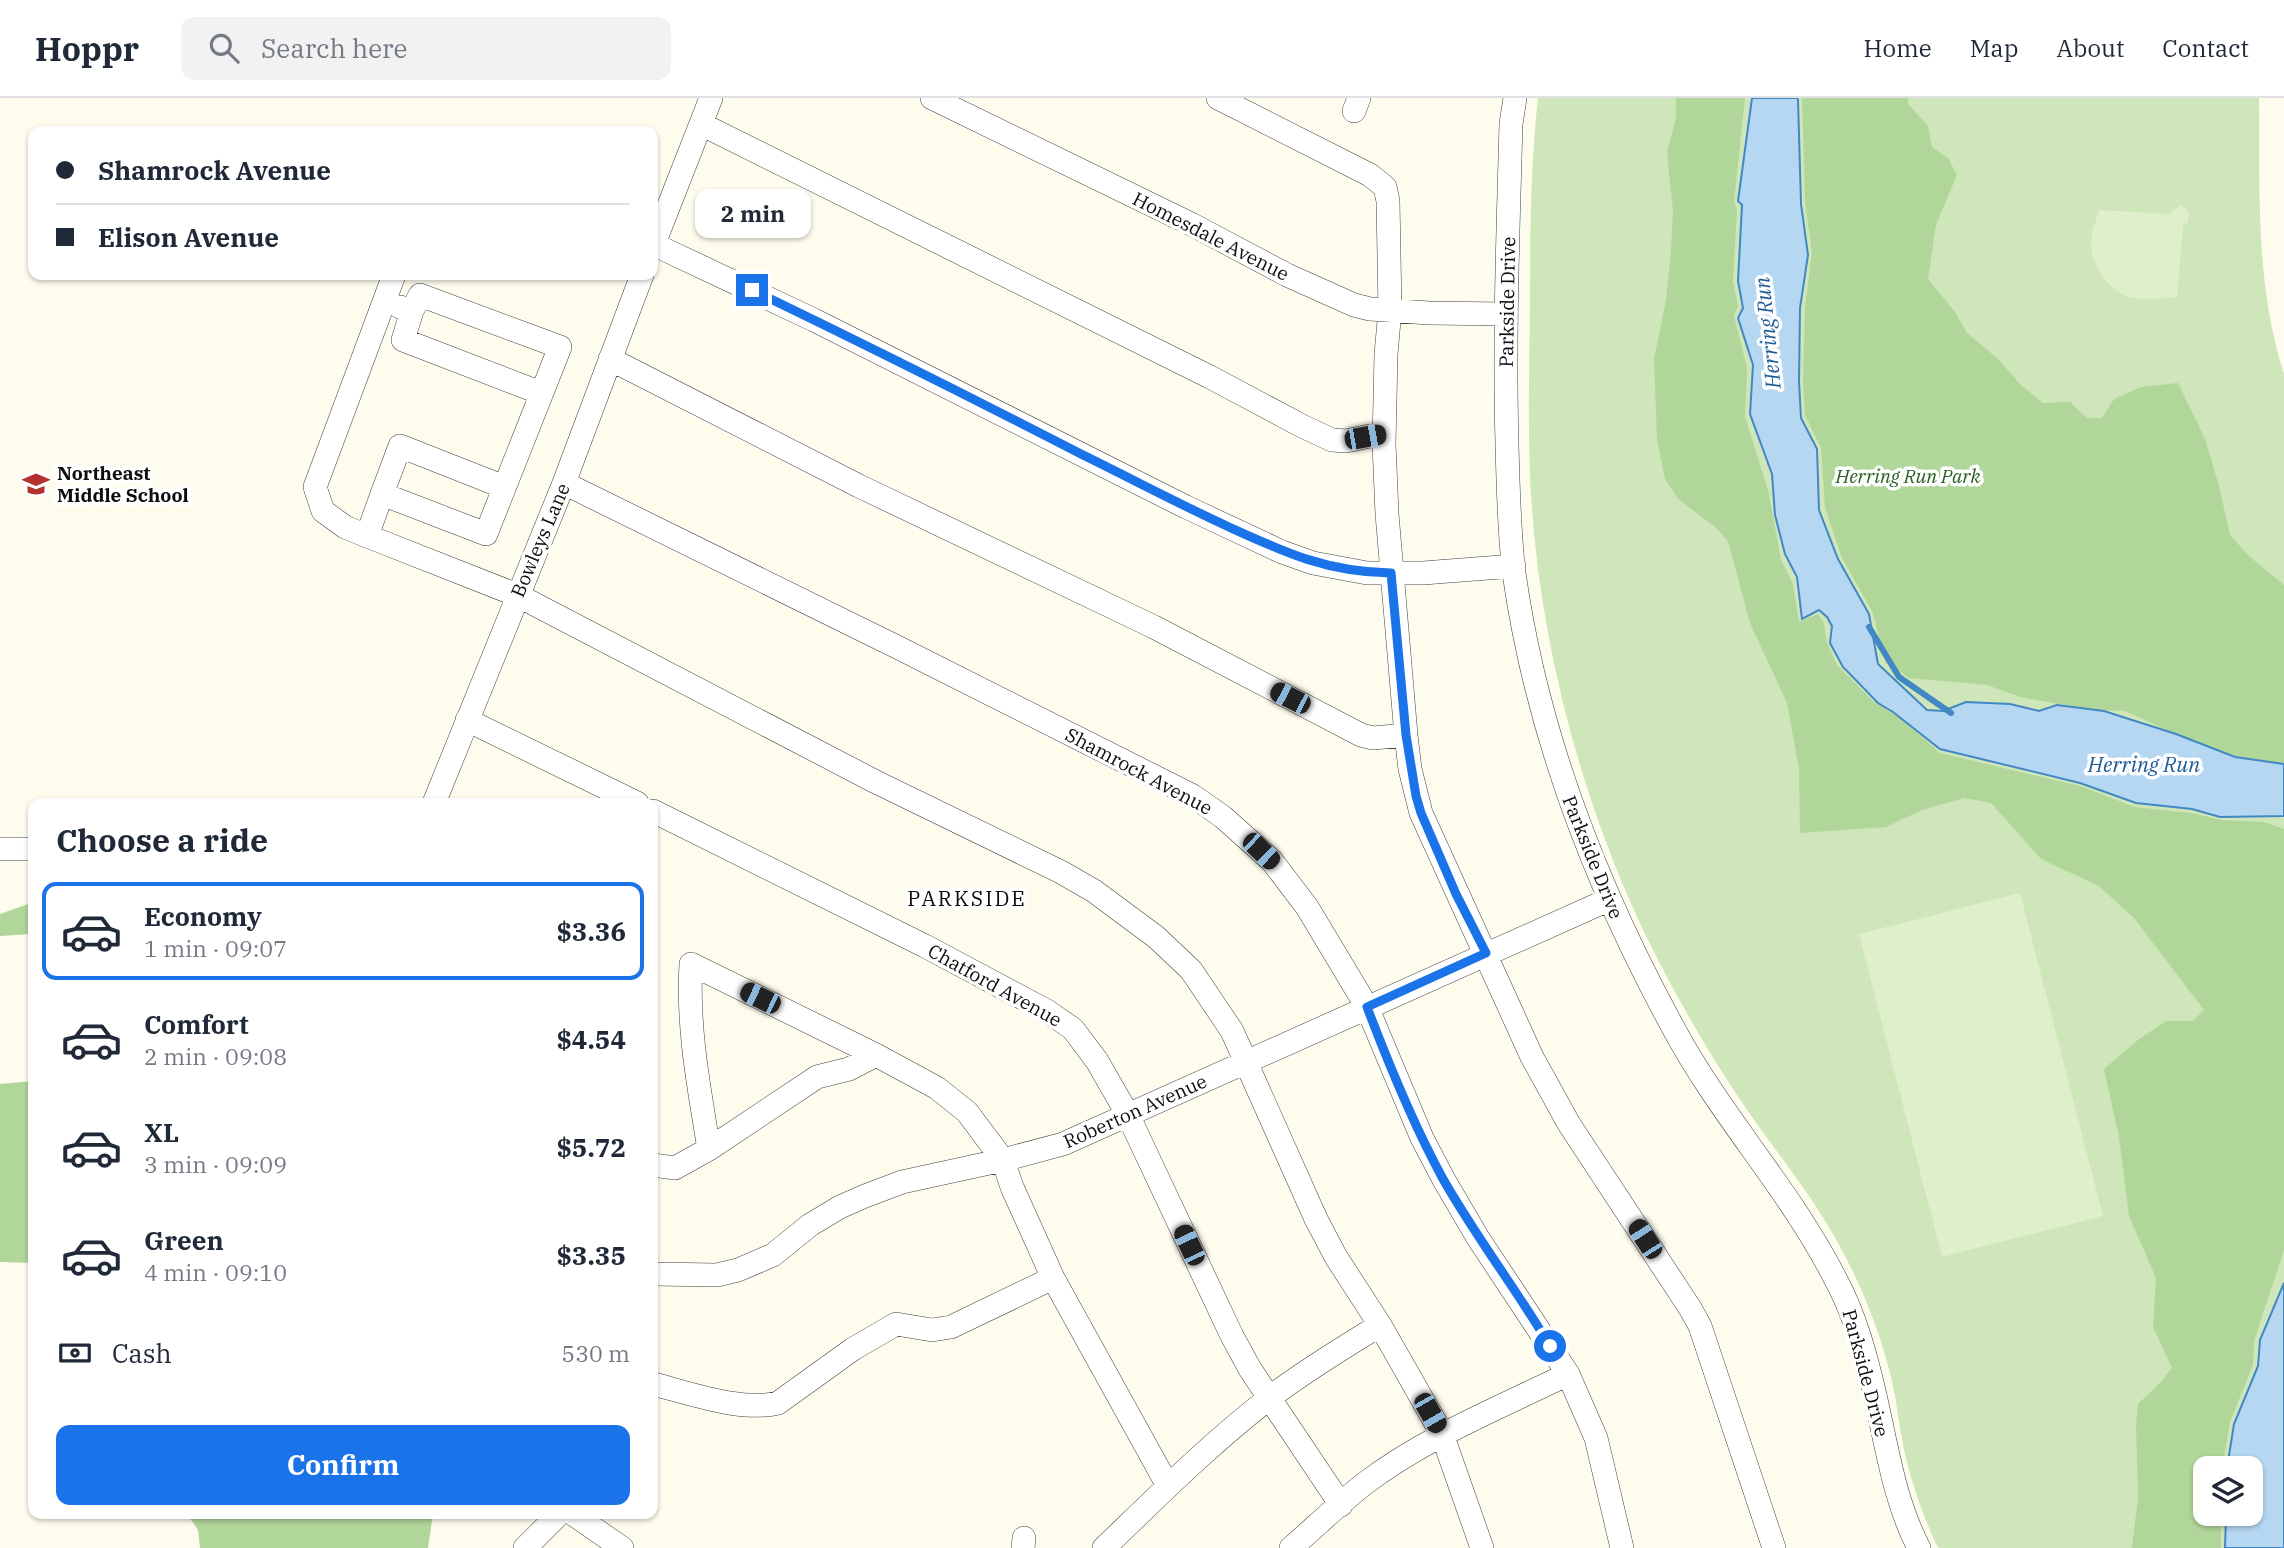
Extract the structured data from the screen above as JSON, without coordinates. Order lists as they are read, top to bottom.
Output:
{
  "streets": {
    "street": [
      "Homesdale Avenue",
      "Parkside Drive",
      "Bowleys Lane",
      "Shamrock Avenue",
      "Chatford Avenue",
      "Roberton Avenue"
    ]
  },
  "crossings": [
    ["Homesdale Avenue", "Parkside Drive"],
    ["Parkside Drive", "Roberton Avenue"],
    ["Bowleys Lane", "Shamrock Avenue"],
    ["Shamrock Avenue", "Roberton Avenue"],
    ["Chatford Avenue", "Roberton Avenue"]
  ],
  "districts": ["PARKSIDE"],
  "water": ["Herring Run"],
  "parks": ["Herring Run Park"],
  "places": {
    "school or university": ["Northeast Middle School"]
  },
  "page": {
    "header": "Hoppr",
    "search": "Search here",
    "nav": [
      "Home",
      "Map",
      "About",
      "Contact"
    ],
    "banner": ["Shamrock Avenue", "Elison Avenue"],
    "bubble": "2 min",
    "heading": "Choose a ride",
    "list": [
      {
        "name": "Economy",
        "note": "1 min · 09:07",
        "value": "$3.36"
      },
      {
        "name": "Comfort",
        "note": "2 min · 09:08",
        "value": "$4.54"
      },
      {
        "name": "XL",
        "note": "3 min · 09:09",
        "value": "$5.72"
      },
      {
        "name": "Green",
        "note": "4 min · 09:10",
        "value": "$3.35"
      }
    ],
    "pay": ["Cash", "530 m"],
    "buttons": "Confirm"
  }
}
